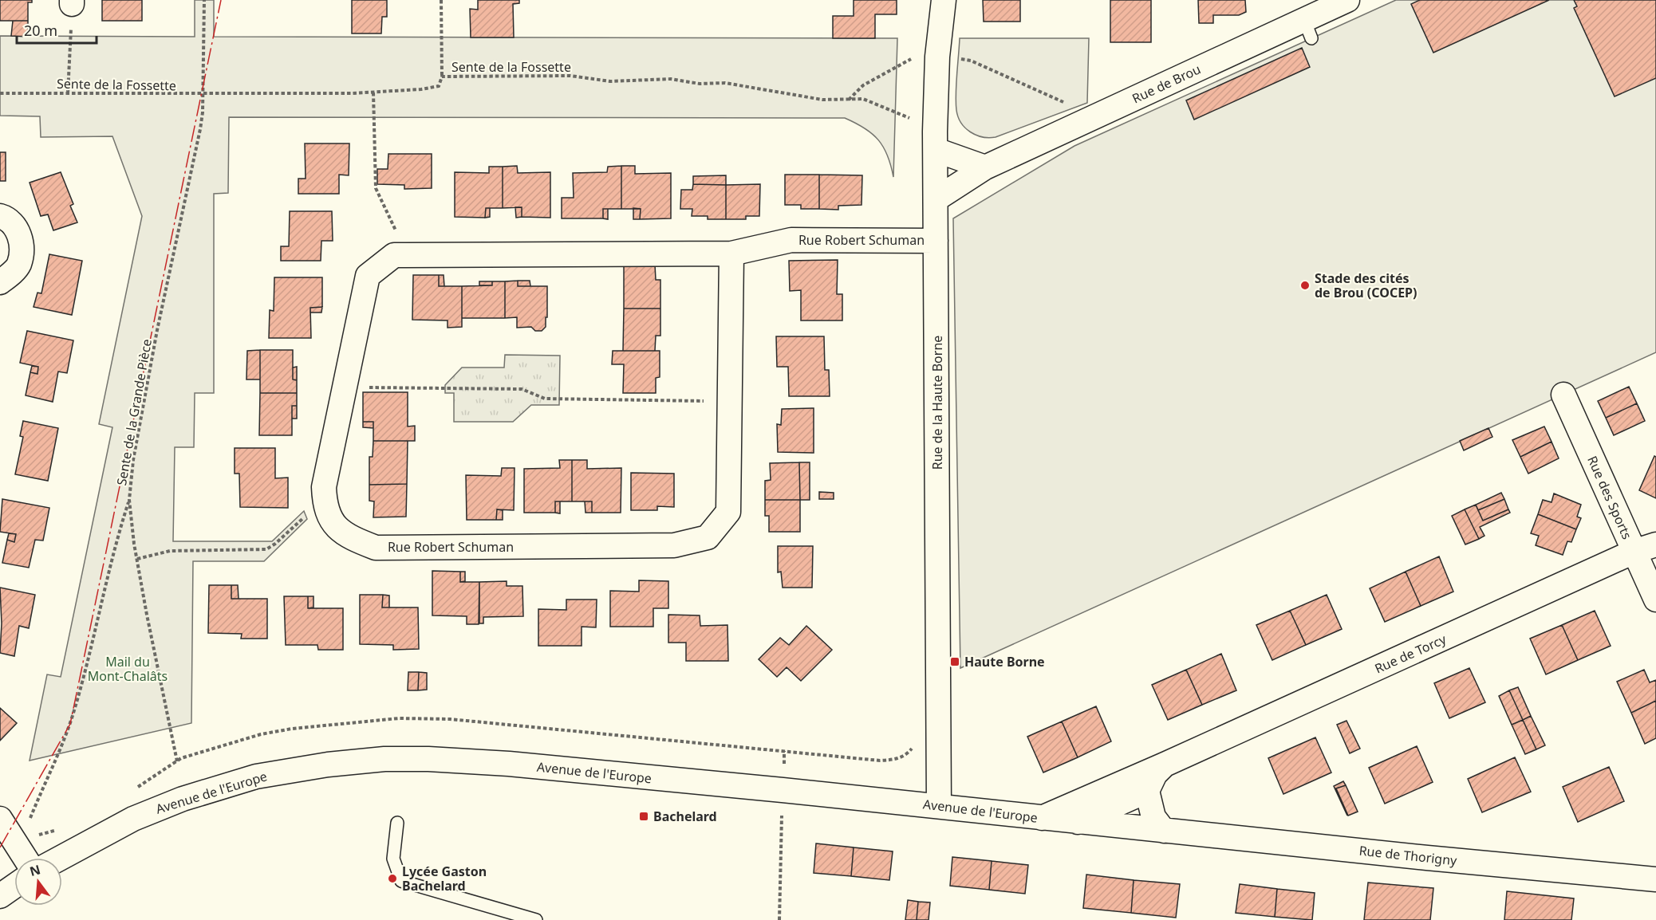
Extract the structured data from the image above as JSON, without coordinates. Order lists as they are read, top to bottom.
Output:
{
  "streets": {
    "street": [
      "Rue de Brou",
      "Rue Robert Schuman",
      "Rue de la Haute Borne",
      "Rue des Sports",
      "Rue de Torcy",
      "Avenue de l'Europe",
      "Rue de Thorigny"
    ],
    "path": ["Sente de la Fossette", "Sente de la Grande Pièce"]
  },
  "crossings": [
    ["Sente de la Fossette", "Sente de la Grande Pièce"],
    ["Rue de Brou", "Rue de la Haute Borne"],
    ["Rue Robert Schuman", "Rue de la Haute Borne"],
    ["Rue de la Haute Borne", "Avenue de l'Europe"],
    ["Rue des Sports", "Rue de Torcy"],
    ["Rue de Torcy", "Avenue de l'Europe"],
    ["Avenue de l'Europe", "Rue de Thorigny"]
  ],
  "parks": ["Mail du Mont-Chalâts"],
  "places": {
    "other": ["Stade des cités de Brou (COCEP)", "Lycée Gaston Bachelard"],
    "transit": ["Haute Borne", "Bachelard"]
  },
  "scale_bar": "20 m",
  "north": "top"
}
